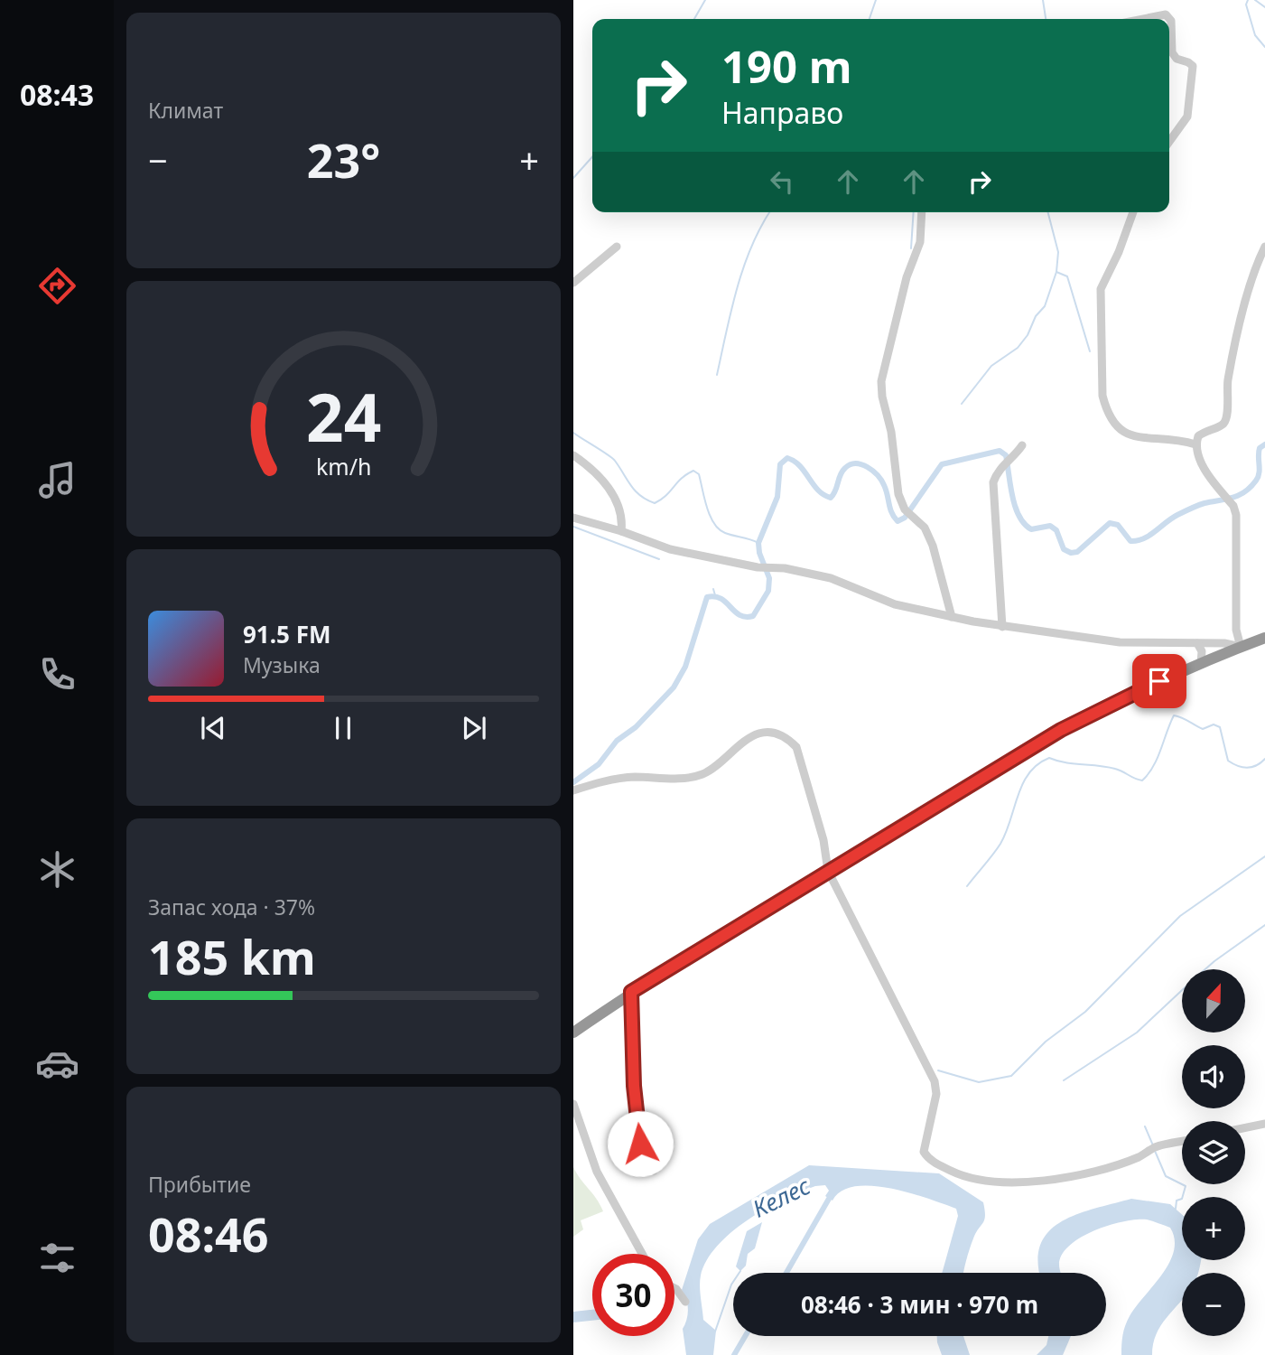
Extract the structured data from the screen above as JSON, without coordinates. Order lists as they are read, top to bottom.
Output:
{
  "water": ["Келес"],
  "north": "top",
  "page": {
    "tabs": "08:43",
    "tile": [
      "Климат",
      ["Запас хода · 37%", "185 km"],
      ["Прибытие", "08:46"]
    ],
    "turn": ["190 m", "Направо"],
    "heat": ["−", "23°", "+"],
    "song": ["91.5 FM", "Музыка"],
    "map_buttons": ["+", "−"],
    "limit": "30",
    "trip": "08:46 · 3 мин · 970 m",
    "gauge": ["24", "km/h"]
  }
}
